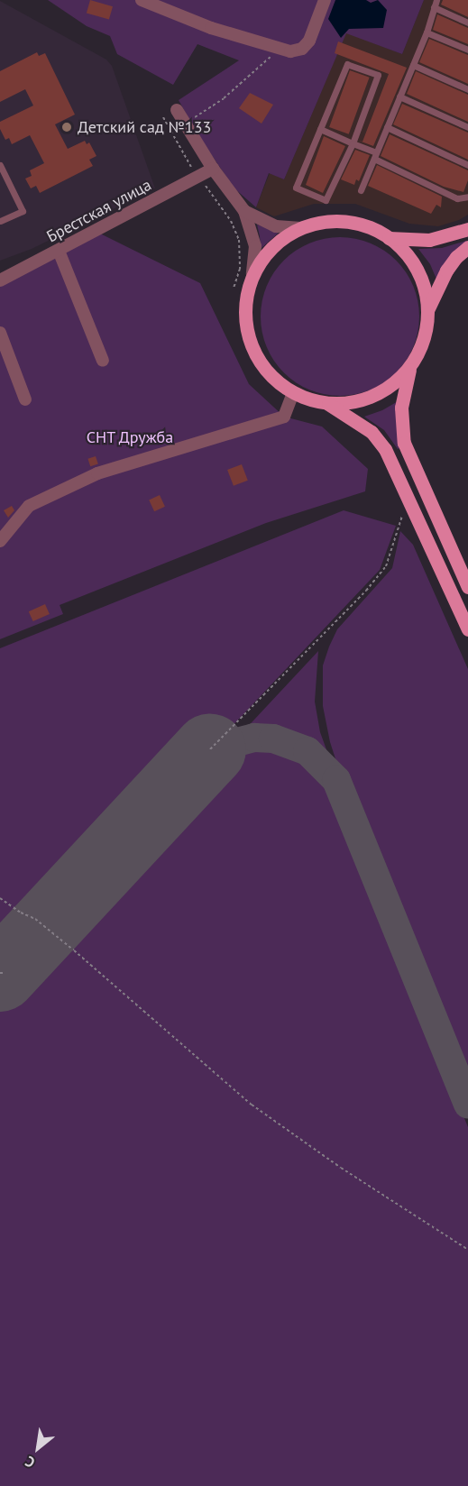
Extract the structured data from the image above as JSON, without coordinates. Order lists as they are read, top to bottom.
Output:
{
  "streets": {
    "street": ["Брестская улица"]
  },
  "parks": ["СНТ Дружба"],
  "places": ["Детский сад №133"],
  "north": "bottom left"
}
